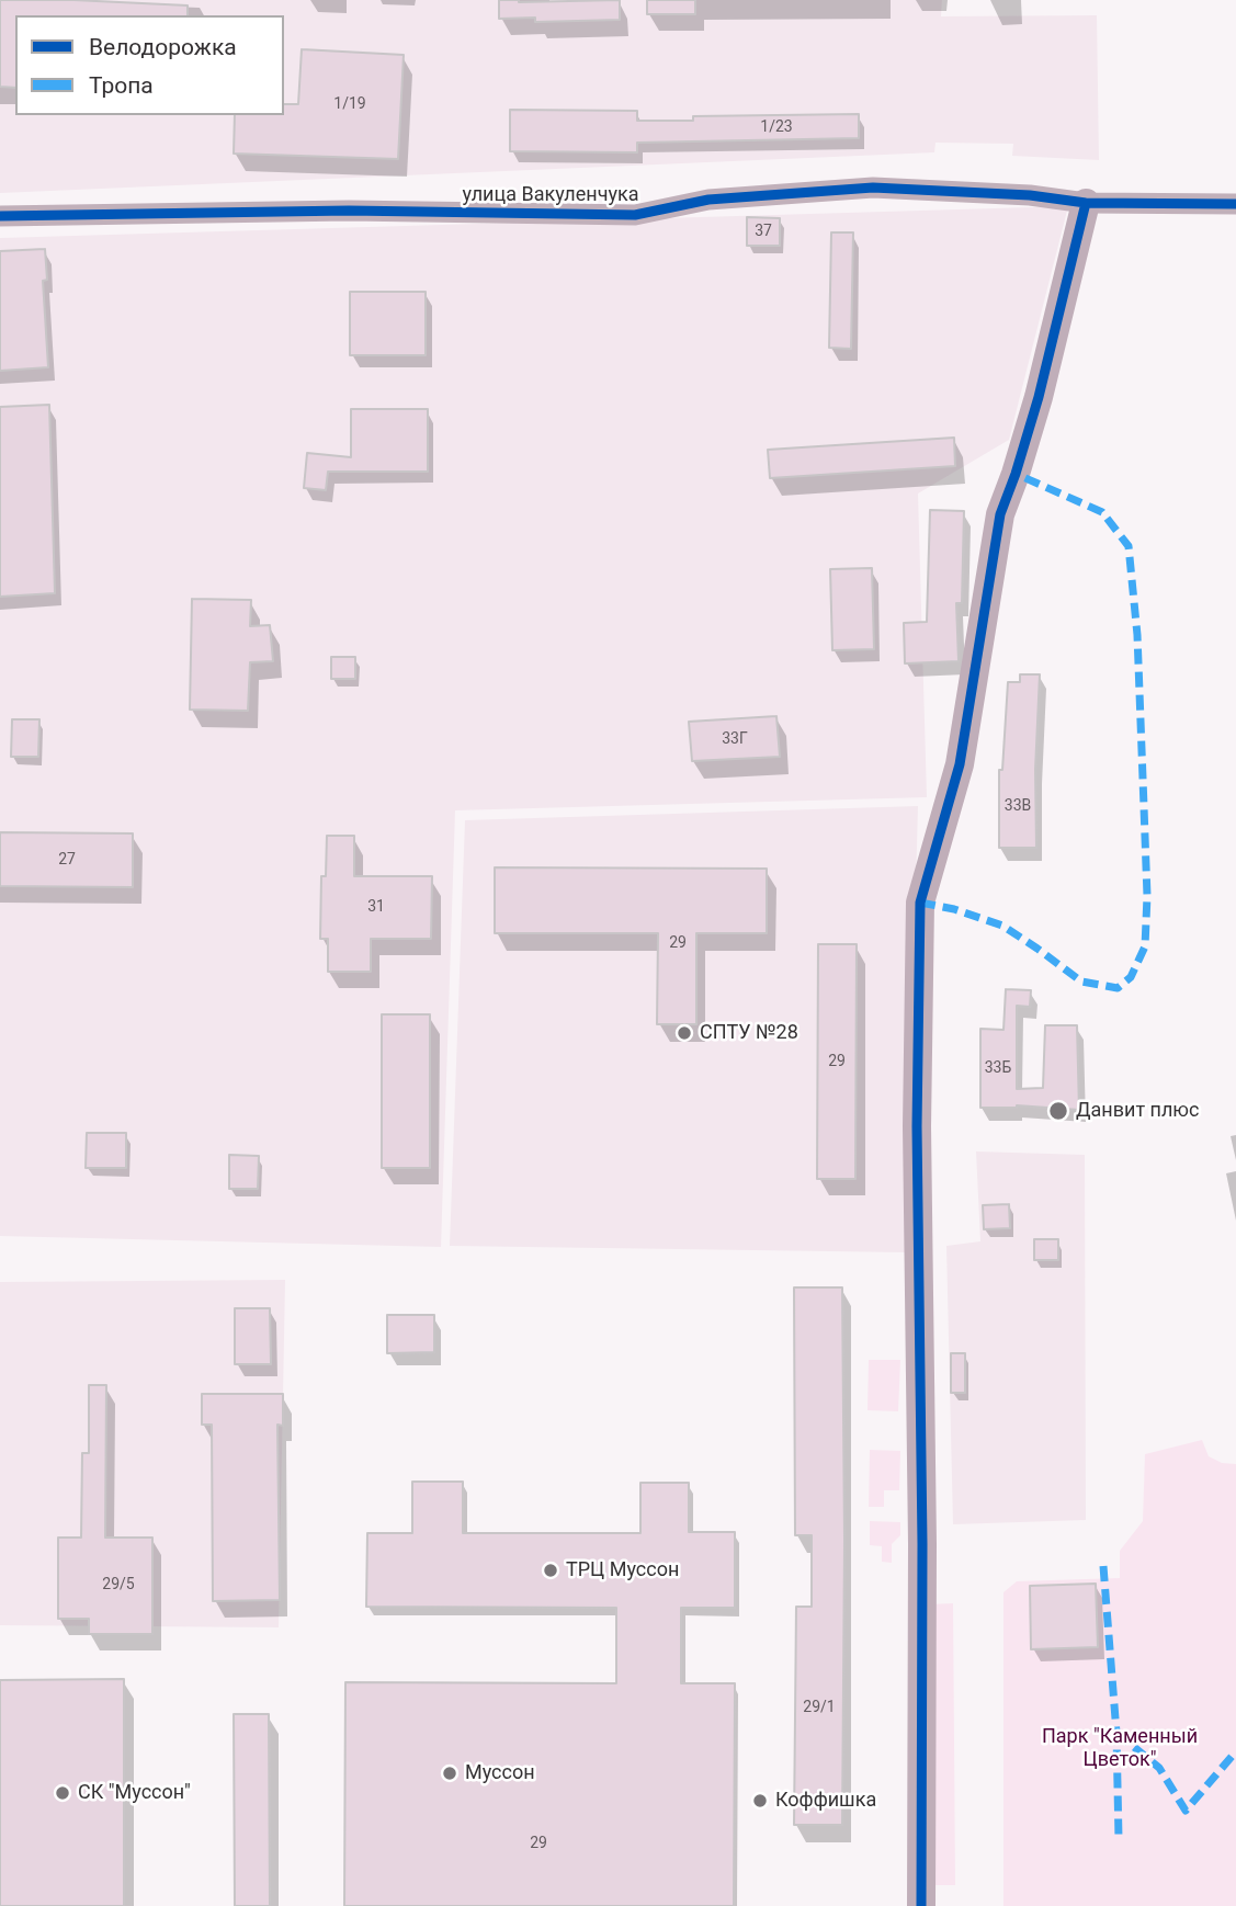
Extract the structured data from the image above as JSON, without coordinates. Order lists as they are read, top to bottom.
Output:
{
  "streets": {
    "street": ["улица Вакуленчука"]
  },
  "parks": ["Парк \"Каменный Цветок\""],
  "places": [
    "СПТУ №28",
    "Данвит плюс",
    "ТРЦ Муссон",
    "Муссон",
    "СК \"Муссон\"",
    "Коффишка"
  ],
  "house_numbers": [
    "1/19",
    "1/23",
    "37",
    "33Г",
    "33В",
    "27",
    "31",
    "29",
    "29",
    "33Б",
    "29/5",
    "29/1",
    "29"
  ],
  "legend": ["Велодорожка", "Тропа"]
}
